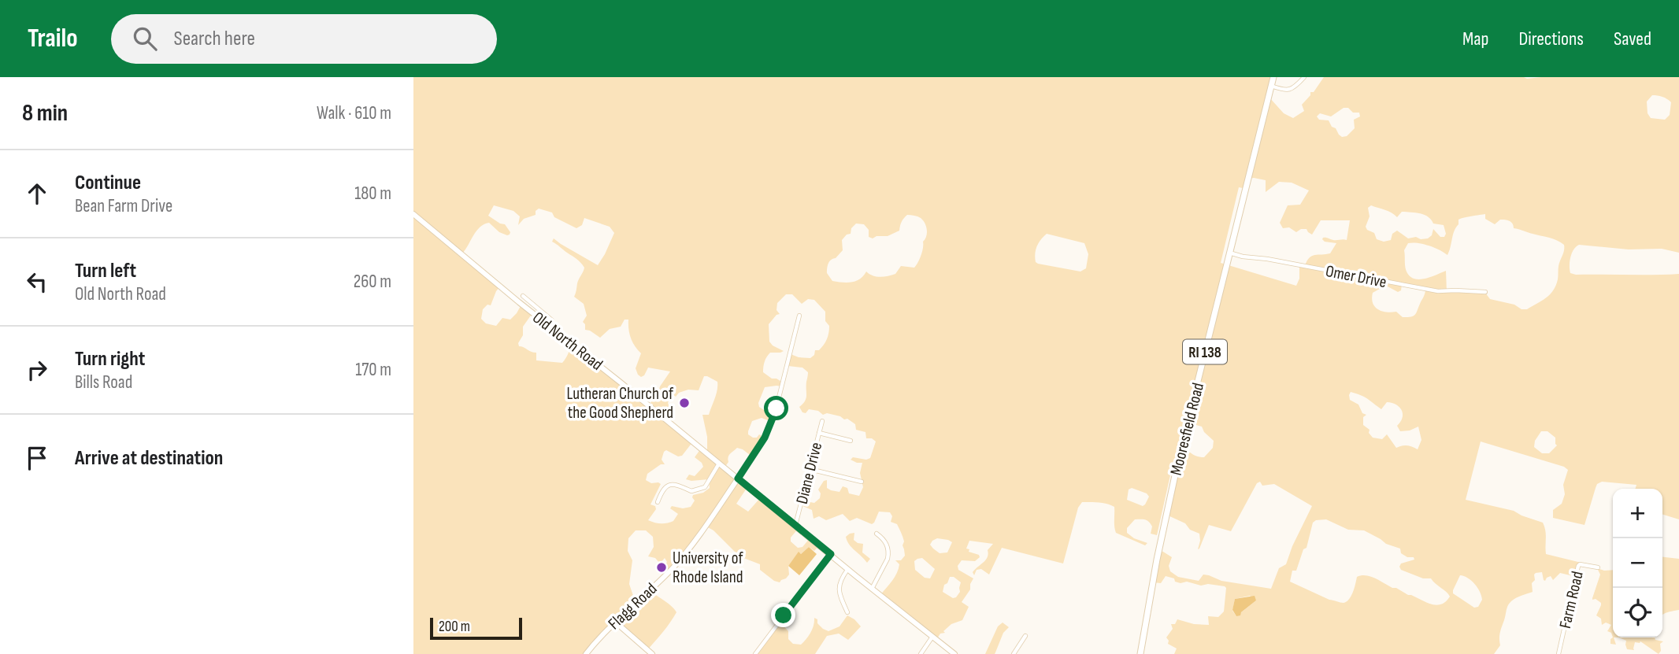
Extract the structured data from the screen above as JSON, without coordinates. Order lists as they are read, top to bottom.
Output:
{
  "streets": {
    "main road": ["RI 138", "Mooresfield Road"],
    "street": [
      "Omer Drive",
      "Old North Road",
      "Diane Drive",
      "Farm Road",
      "Flagg Road"
    ]
  },
  "crossings": [
    ["Omer Drive", "Mooresfield Road"],
    ["Old North Road", "Diane Drive"],
    ["Old North Road", "Flagg Road"]
  ],
  "places": ["Lutheran Church of the Good Shepherd", "University of Rhode Island"],
  "scale_bar": "200 m",
  "page": {
    "header": "Trailo",
    "search": "Search here",
    "nav": ["Map", "Directions", "Saved"],
    "heading": ["8 min", "Walk · 610 m"],
    "list": [
      ["Continue", "Bean Farm Drive", "180 m"],
      ["Turn left", "Old North Road", "260 m"],
      ["Turn right", "Bills Road", "170 m"],
      "Arrive at destination"
    ],
    "map_buttons": ["+", "−"],
    "scale": "200 m"
  }
}
